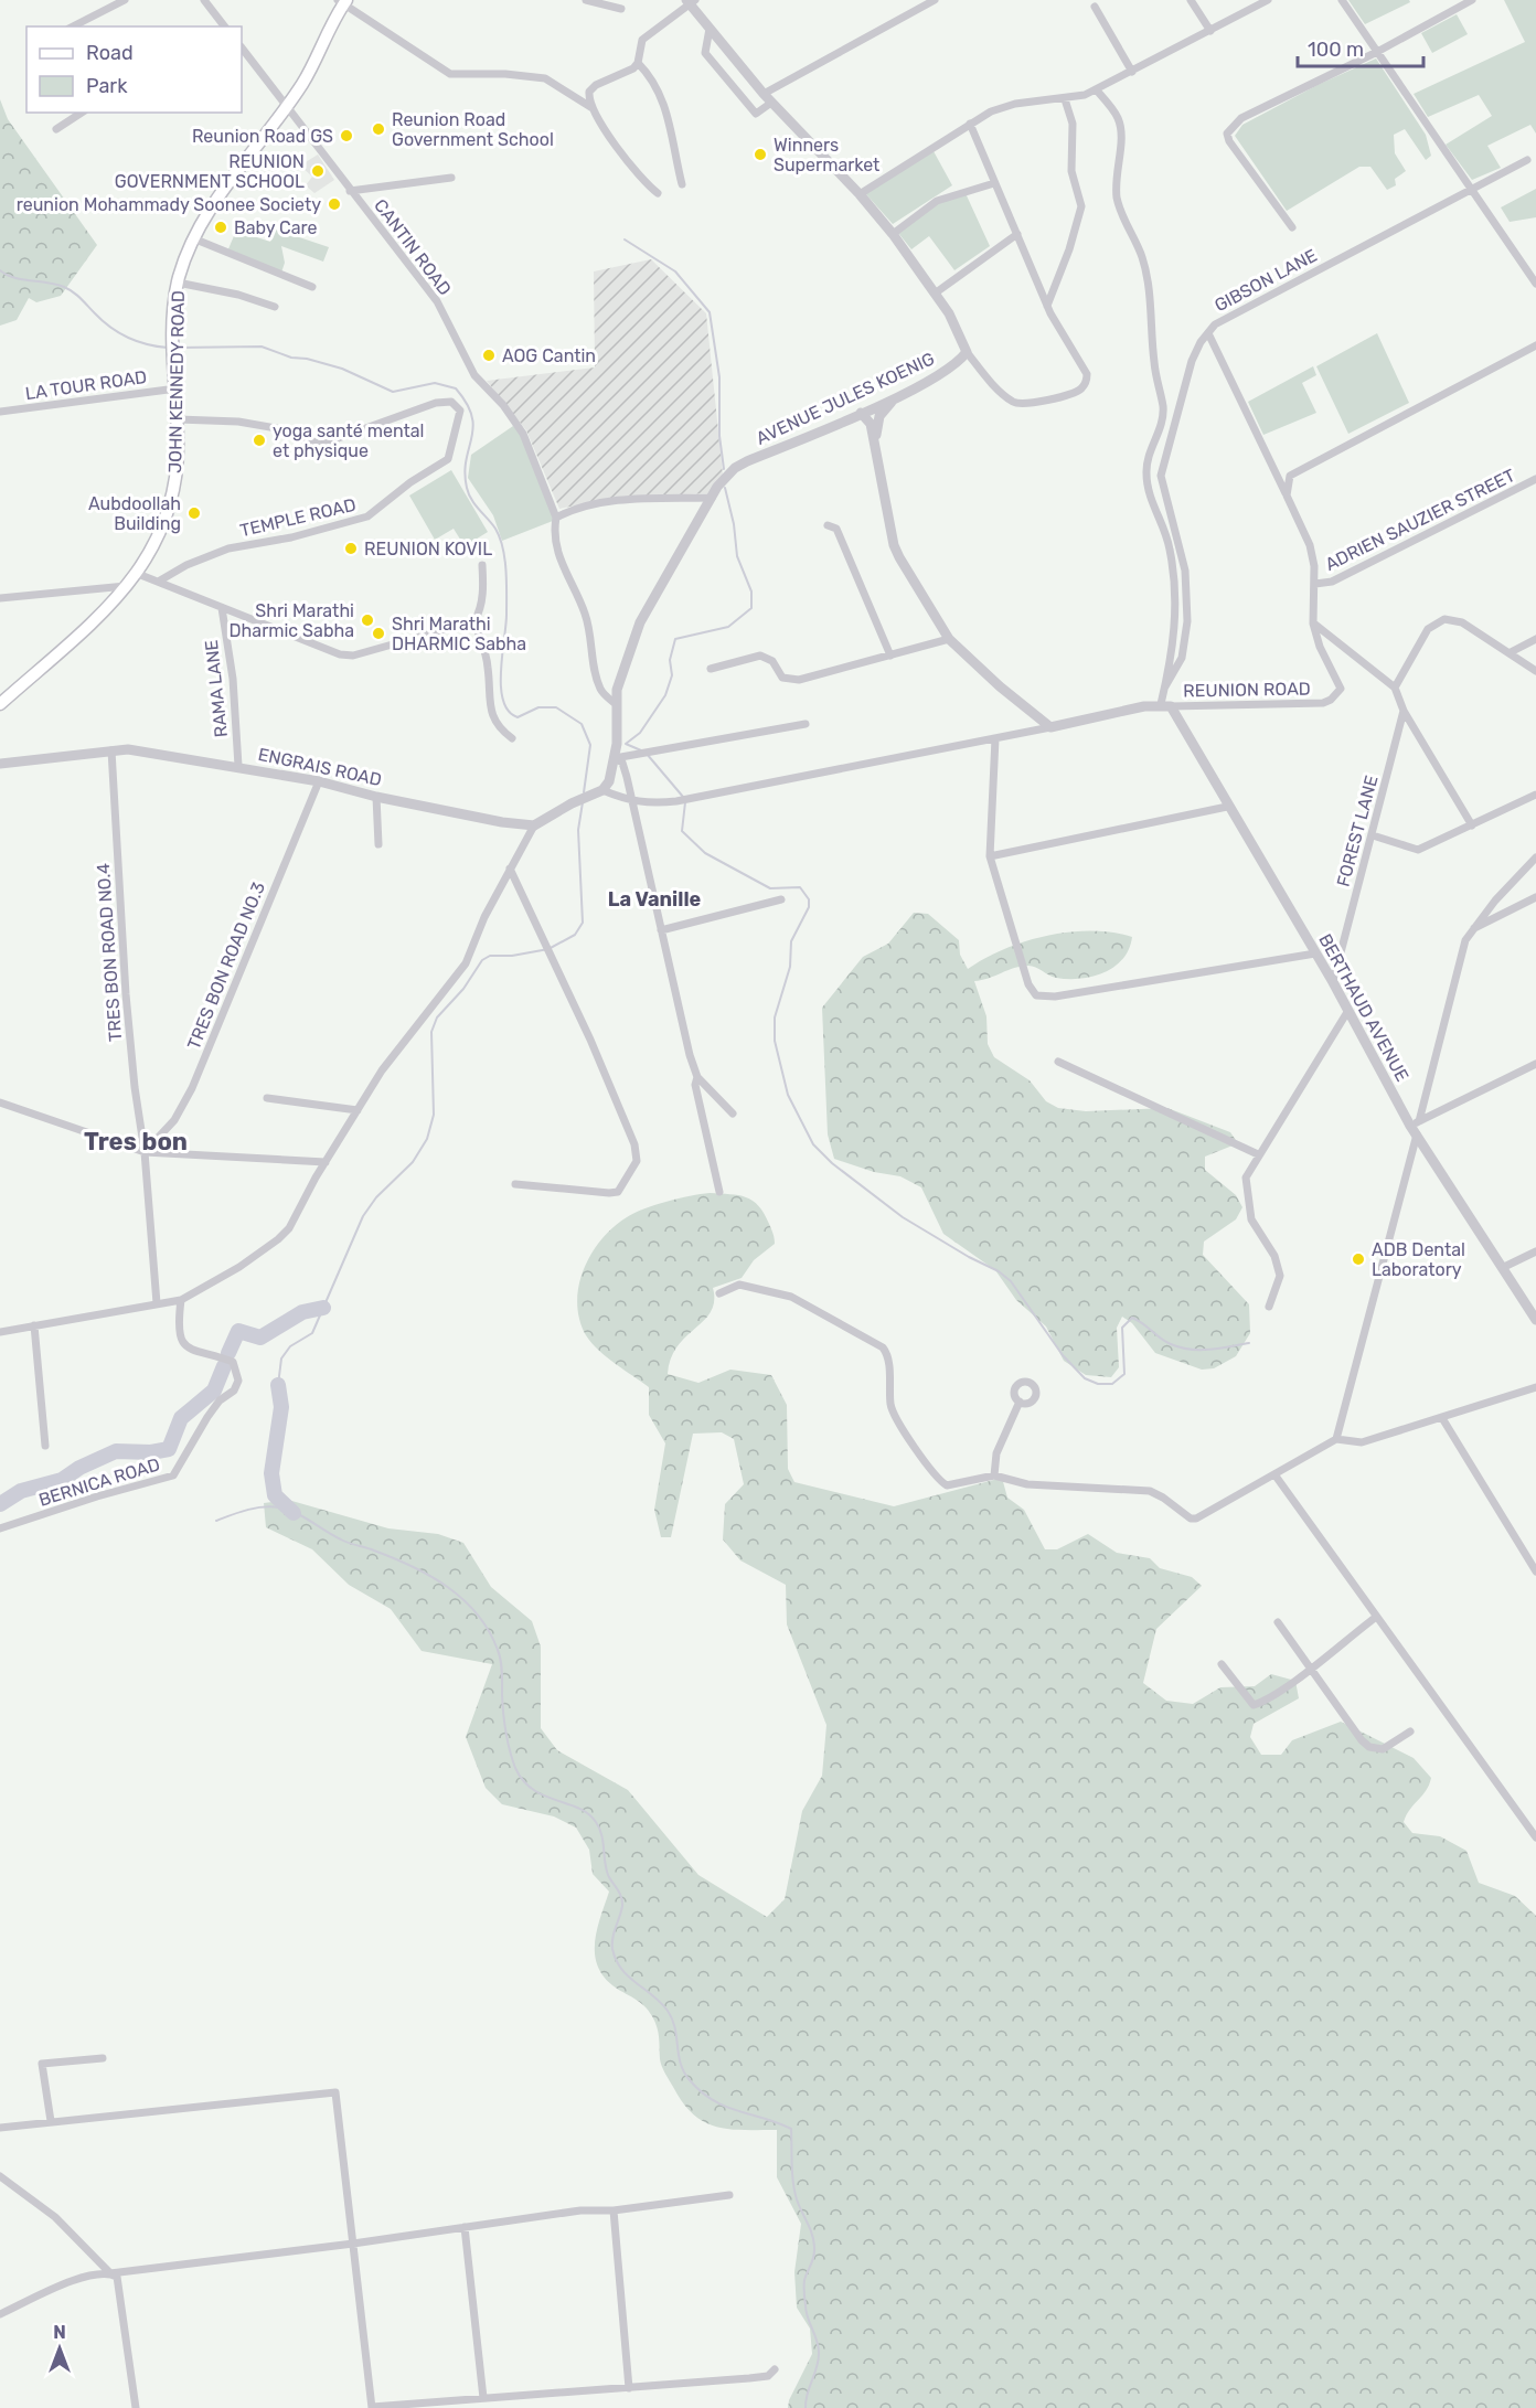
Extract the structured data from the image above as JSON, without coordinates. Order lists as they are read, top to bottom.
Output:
{
  "streets": {
    "main road": ["JOHN KENNEDY ROAD"],
    "street": [
      "CANTIN ROAD",
      "GIBSON LANE",
      "LA TOUR ROAD",
      "AVENUE JULES KOENIG",
      "TEMPLE ROAD",
      "ADRIEN SAUZIER STREET",
      "RAMA LANE",
      "REUNION ROAD",
      "ENGRAIS ROAD",
      "FOREST LANE",
      "TRES BON ROAD NO.4",
      "TRES BON ROAD NO.3",
      "BERTHAUD AVENUE",
      "BERNICA ROAD"
    ]
  },
  "crossings": [
    ["CANTIN ROAD", "JOHN KENNEDY ROAD"],
    ["CANTIN ROAD", "AVENUE JULES KOENIG"],
    ["JOHN KENNEDY ROAD", "LA TOUR ROAD"],
    ["JOHN KENNEDY ROAD", "TEMPLE ROAD"],
    ["ADRIEN SAUZIER STREET", "REUNION ROAD"],
    ["RAMA LANE", "ENGRAIS ROAD"],
    ["REUNION ROAD", "BERTHAUD AVENUE"],
    ["ENGRAIS ROAD", "TRES BON ROAD NO.4"],
    ["ENGRAIS ROAD", "TRES BON ROAD NO.3"],
    ["FOREST LANE", "BERTHAUD AVENUE"],
    ["TRES BON ROAD NO.4", "TRES BON ROAD NO.3"]
  ],
  "districts": ["La Vanille", "Tres bon"],
  "places": [
    "Reunion Road Government School",
    "Reunion Road GS",
    "Winners Supermarket",
    "REUNION GOVERNMENT SCHOOL",
    "reunion Mohammady Soonee Society",
    "Baby Care",
    "AOG Cantin",
    "yoga santé mental et physique",
    "Aubdoollah Building",
    "REUNION KOVIL",
    "Shri Marathi Dharmic Sabha",
    "Shri Marathi DHARMIC Sabha",
    "ADB Dental Laboratory"
  ],
  "legend": ["Road", "Park"],
  "scale_bar": "100 m",
  "north": "top"
}
